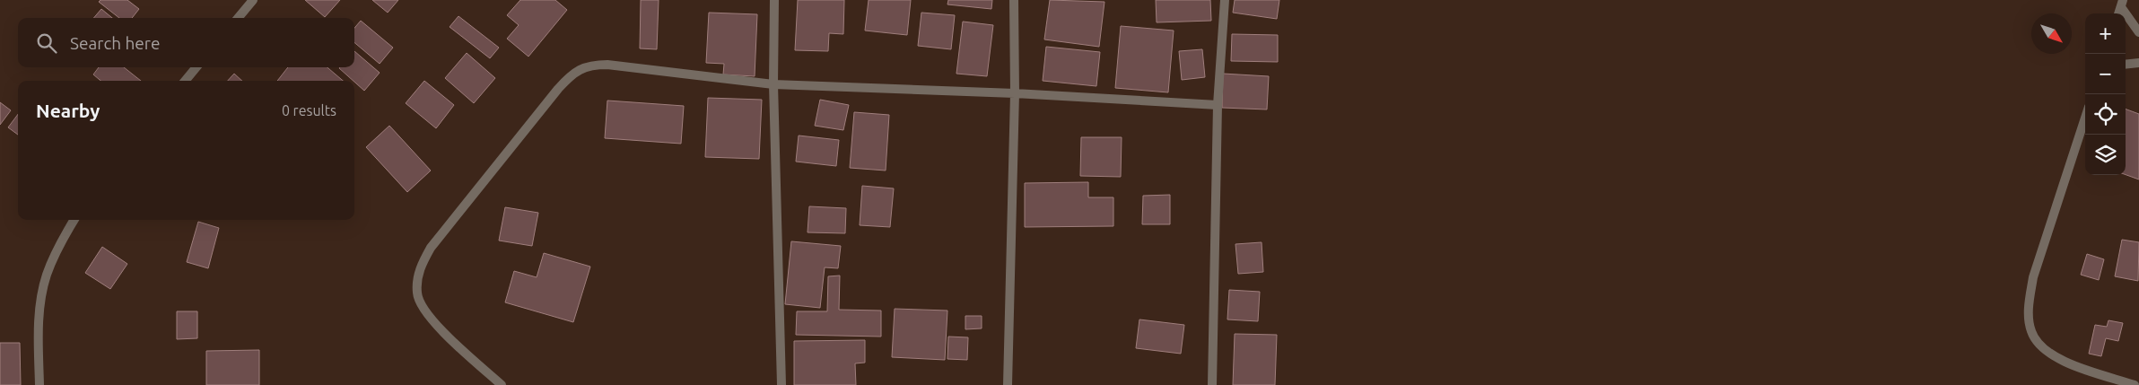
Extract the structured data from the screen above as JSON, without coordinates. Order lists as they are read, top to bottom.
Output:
{
  "north": "bottom right",
  "page": {
    "map_buttons": ["+", "−"],
    "search": "Search here",
    "heading": ["Nearby", "0 results"]
  }
}
